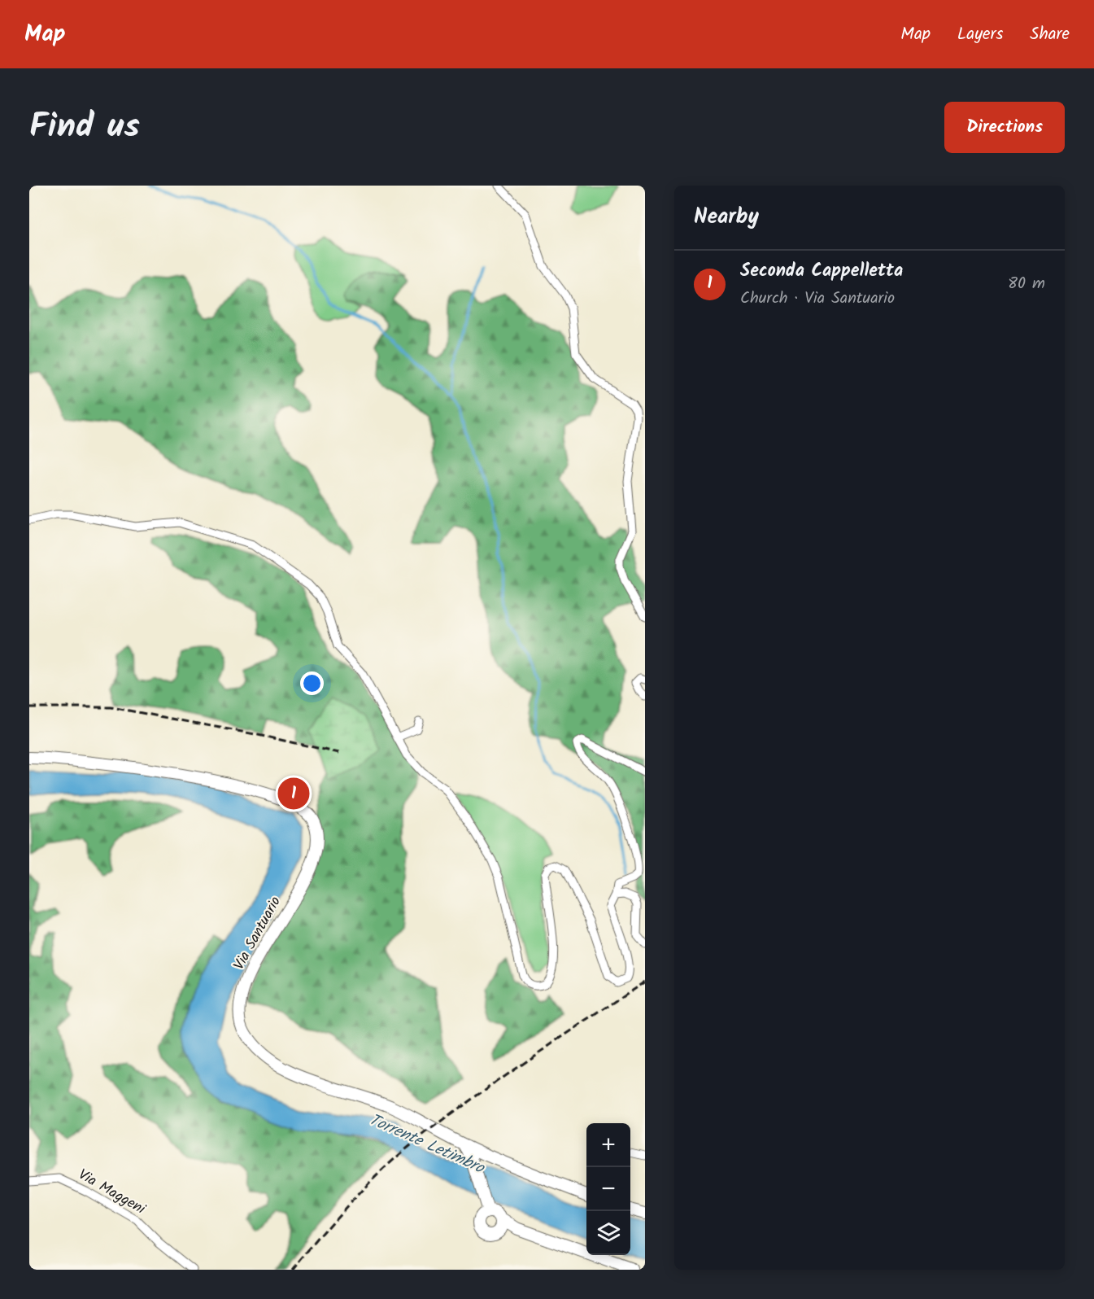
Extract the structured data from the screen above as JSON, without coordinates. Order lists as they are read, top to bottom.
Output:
{
  "streets": {
    "main road": ["Via Santuario"],
    "street": ["Via Maggeni"]
  },
  "water": ["Torrente Letimbro"],
  "page": {
    "header": "Map",
    "nav": ["Map", "Layers", "Share"],
    "title": "Find us",
    "buttons": "Directions",
    "heading": "Nearby",
    "list": [
      {
        "mark": "1",
        "name": "Seconda Cappelletta",
        "note": "Church · Via Santuario",
        "value": "80 m"
      }
    ],
    "pins": "1",
    "map_buttons": ["+", "−"]
  }
}
